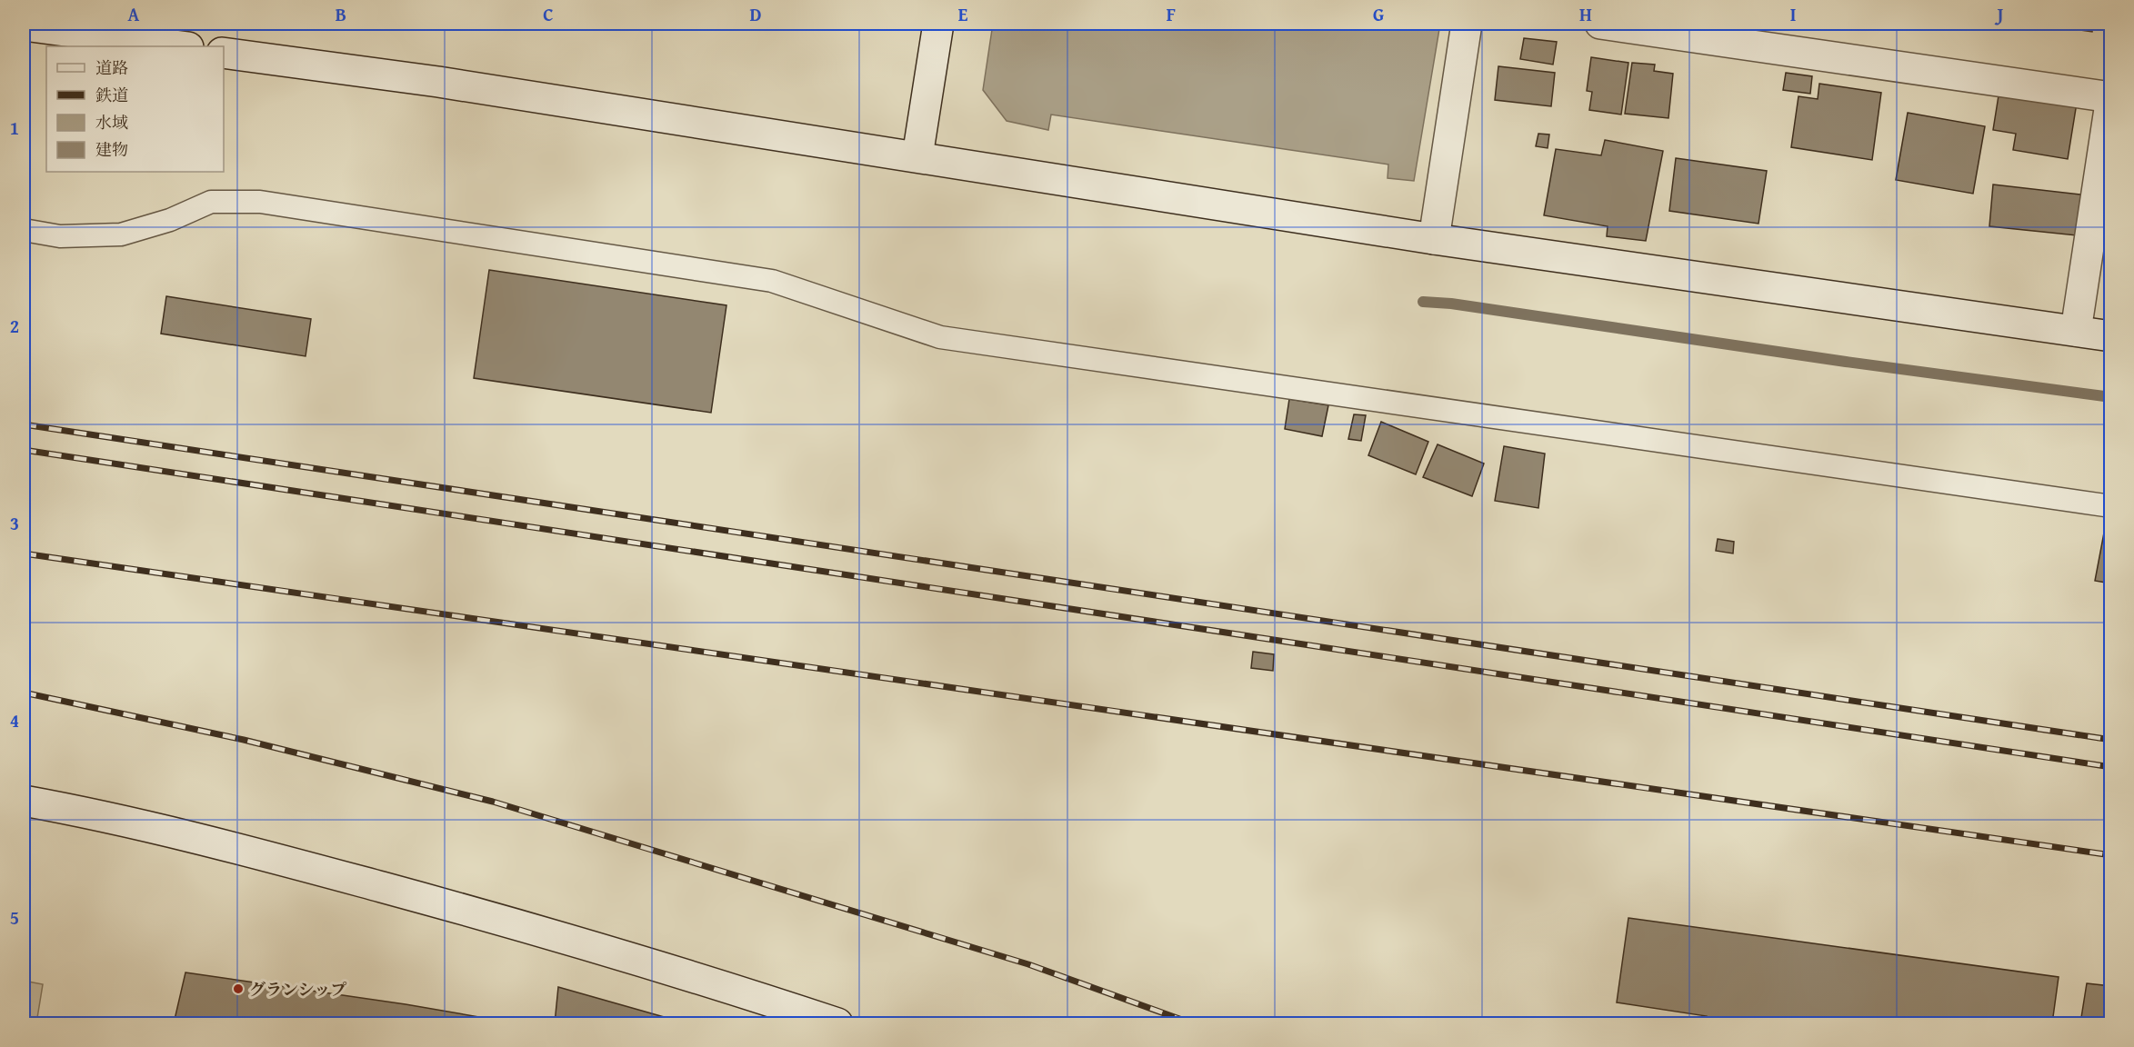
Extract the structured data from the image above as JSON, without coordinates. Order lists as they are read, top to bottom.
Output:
{
  "places": ["グランシップ"],
  "legend": [
    "道路",
    "鉄道",
    "水域",
    "建物"
  ],
  "grid": {
    "columns": [
      "A",
      "B",
      "C",
      "D",
      "E",
      "F",
      "G",
      "H",
      "I",
      "J"
    ],
    "rows": [
      "1",
      "2",
      "3",
      "4",
      "5"
    ]
  }
}
